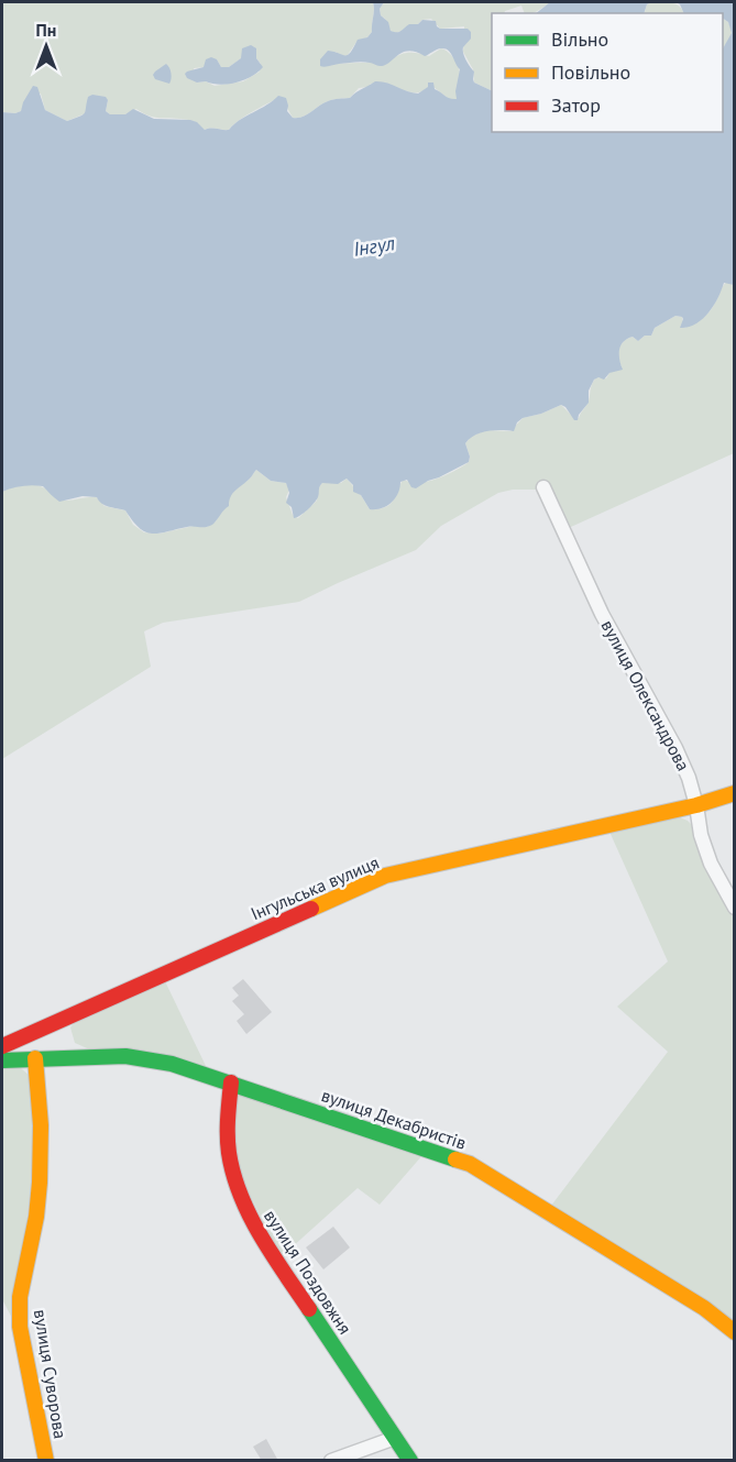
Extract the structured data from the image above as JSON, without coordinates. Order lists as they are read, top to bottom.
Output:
{
  "streets": {
    "street": [
      "вулиця Олександрова",
      "Інгульська вулиця",
      "вулиця Декабристів",
      "вулиця Поздовжня",
      "вулиця Суворова"
    ]
  },
  "crossings": [
    ["вулиця Олександрова", "Інгульська вулиця"],
    ["вулиця Декабристів", "вулиця Поздовжня"],
    ["вулиця Декабристів", "вулиця Суворова"]
  ],
  "water": ["Інгул"],
  "legend": ["Вільно", "Повільно", "Затор"],
  "north": "top"
}
